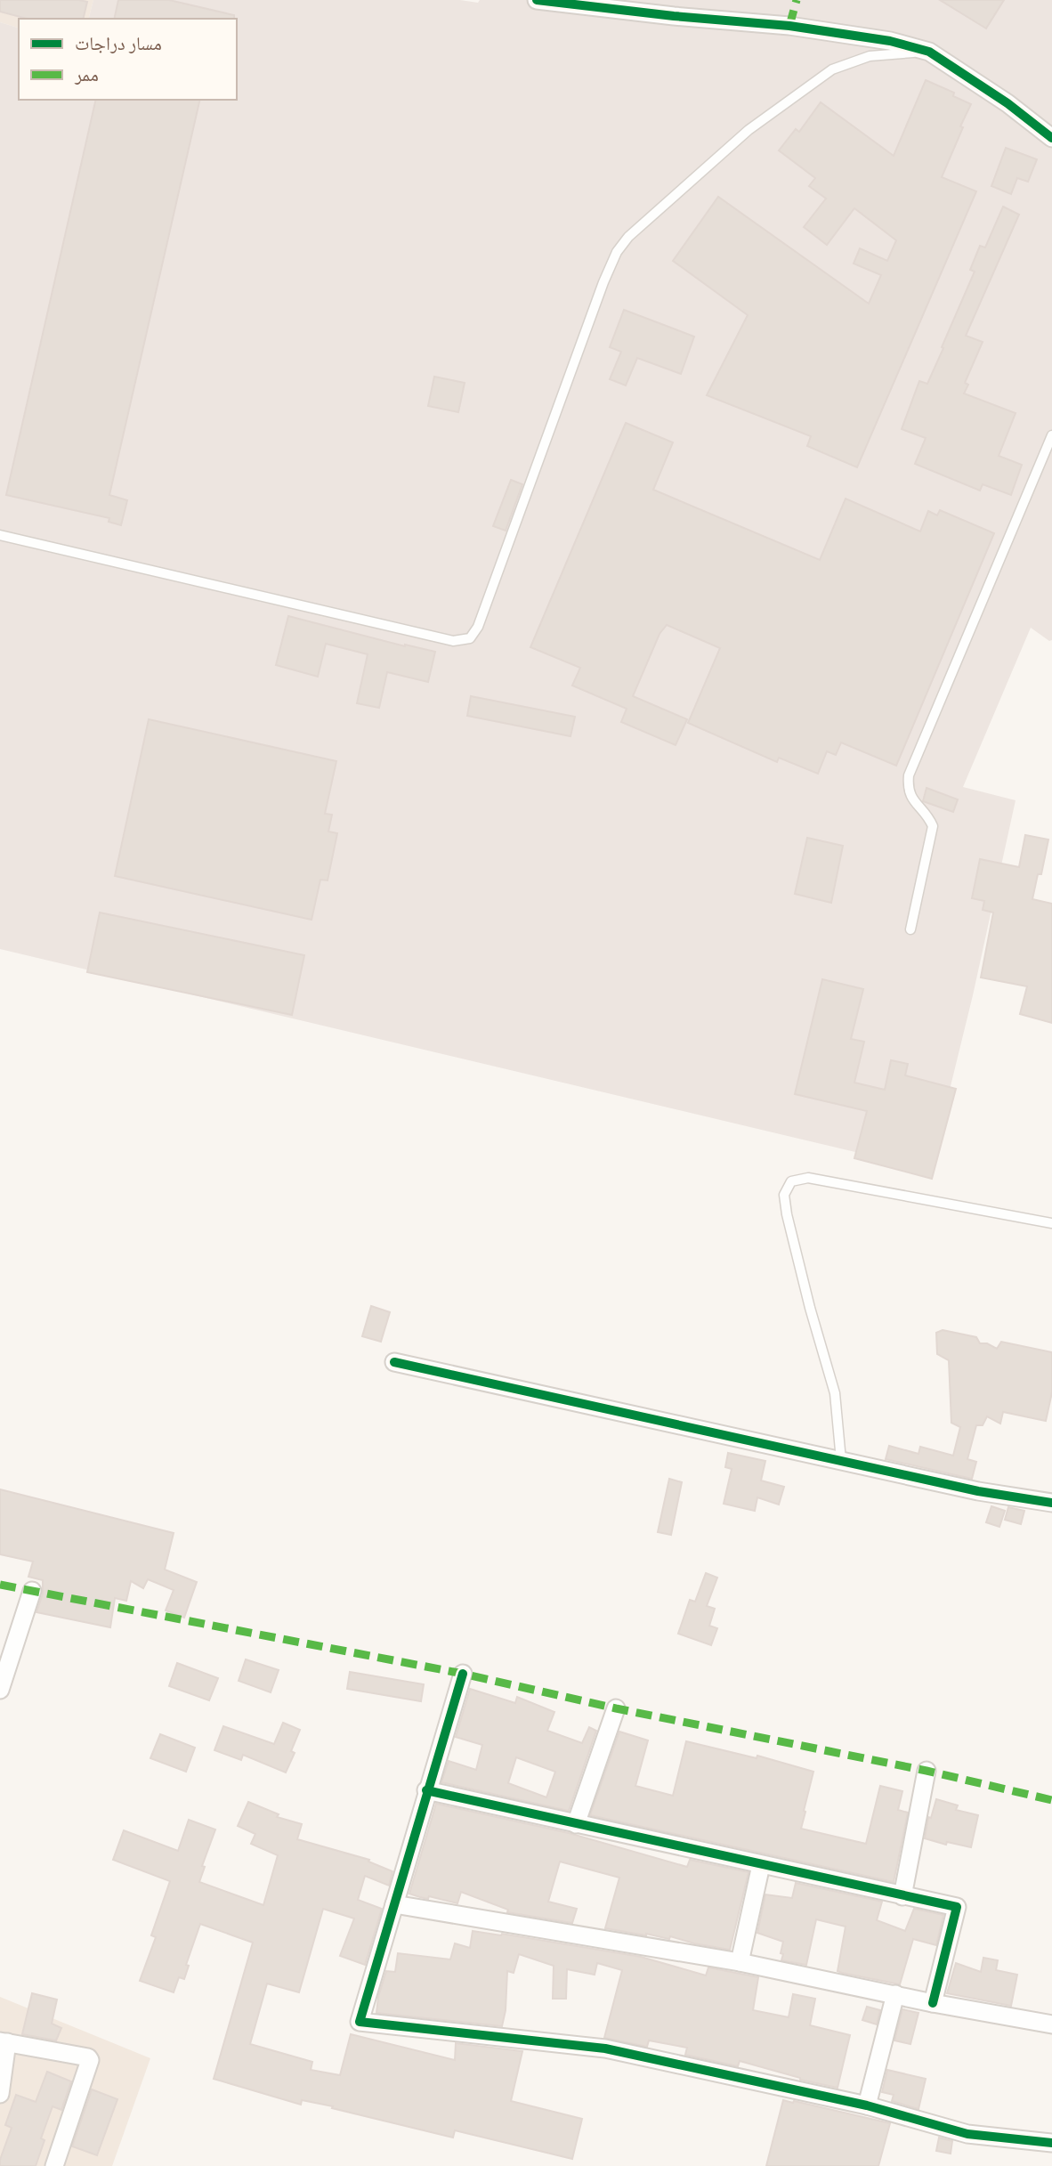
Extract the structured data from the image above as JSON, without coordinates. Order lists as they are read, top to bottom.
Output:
{
  "legend": ["مسار دراجات", "ممر"]
}
